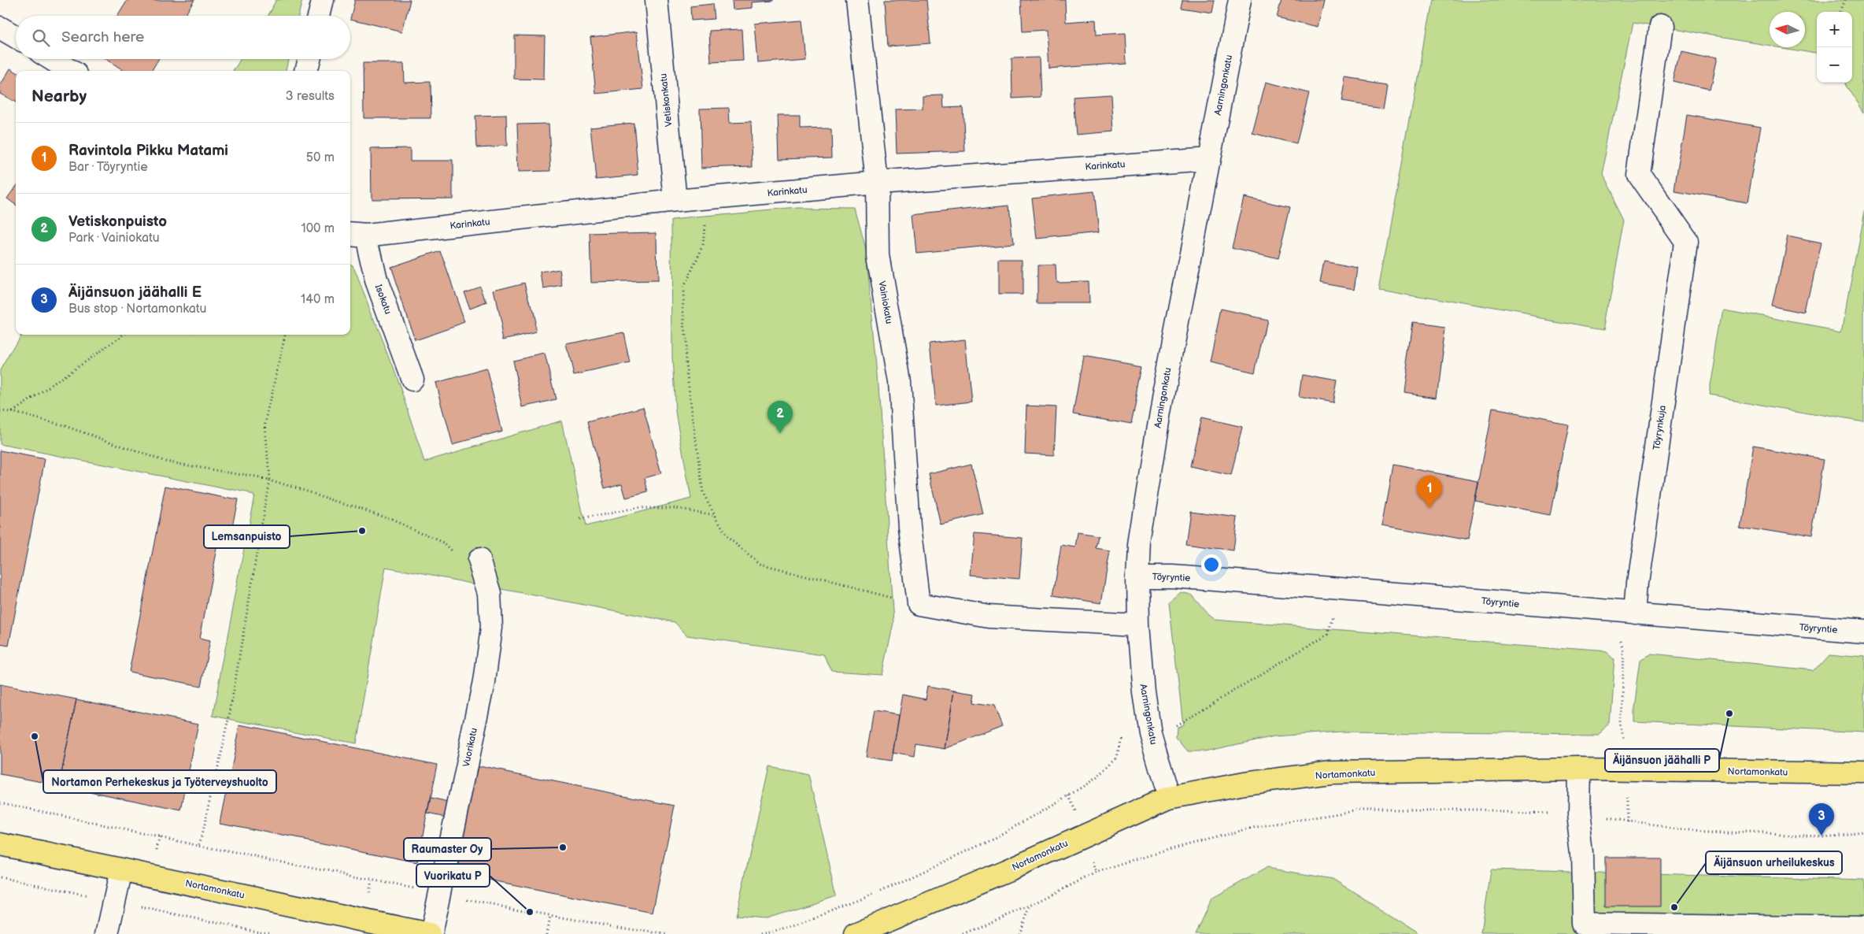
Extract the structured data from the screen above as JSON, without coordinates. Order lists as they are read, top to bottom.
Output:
{
  "streets": {
    "main road": ["Nortamonkatu"],
    "street": [
      "Aarningonkatu",
      "Vetiskonkatu",
      "Karinkatu",
      "Isokatu",
      "Vainiokatu",
      "Töyrynkuja",
      "Töyryntie",
      "Vuorikatu"
    ]
  },
  "crossings": [
    ["Aarningonkatu", "Karinkatu"],
    ["Aarningonkatu", "Töyryntie"],
    ["Aarningonkatu", "Nortamonkatu"],
    ["Vetiskonkatu", "Karinkatu"],
    ["Karinkatu", "Isokatu"],
    ["Karinkatu", "Vainiokatu"],
    ["Töyrynkuja", "Töyryntie"],
    ["Vuorikatu", "Nortamonkatu"]
  ],
  "places": [
    "Lemsanpuisto",
    "Äijänsuon jäähalli P",
    "Nortamon Perhekeskus ja Työterveyshuolto",
    "Raumaster Oy",
    "Äijänsuon urheilukeskus",
    "Vuorikatu P"
  ],
  "north": "left",
  "page": {
    "map_buttons": ["+", "−"],
    "search": "Search here",
    "heading": ["Nearby", "3 results"],
    "list": [
      {
        "mark": "1",
        "name": "Ravintola Pikku Matami",
        "note": "Bar · Töyryntie",
        "value": "50 m"
      },
      {
        "mark": "2",
        "name": "Vetiskonpuisto",
        "note": "Park · Vainiokatu",
        "value": "100 m"
      },
      {
        "mark": "3",
        "name": "Äijänsuon jäähalli E",
        "note": "Bus stop · Nortamonkatu",
        "value": "140 m"
      }
    ],
    "pins": ["2", "1", "3"]
  }
}
